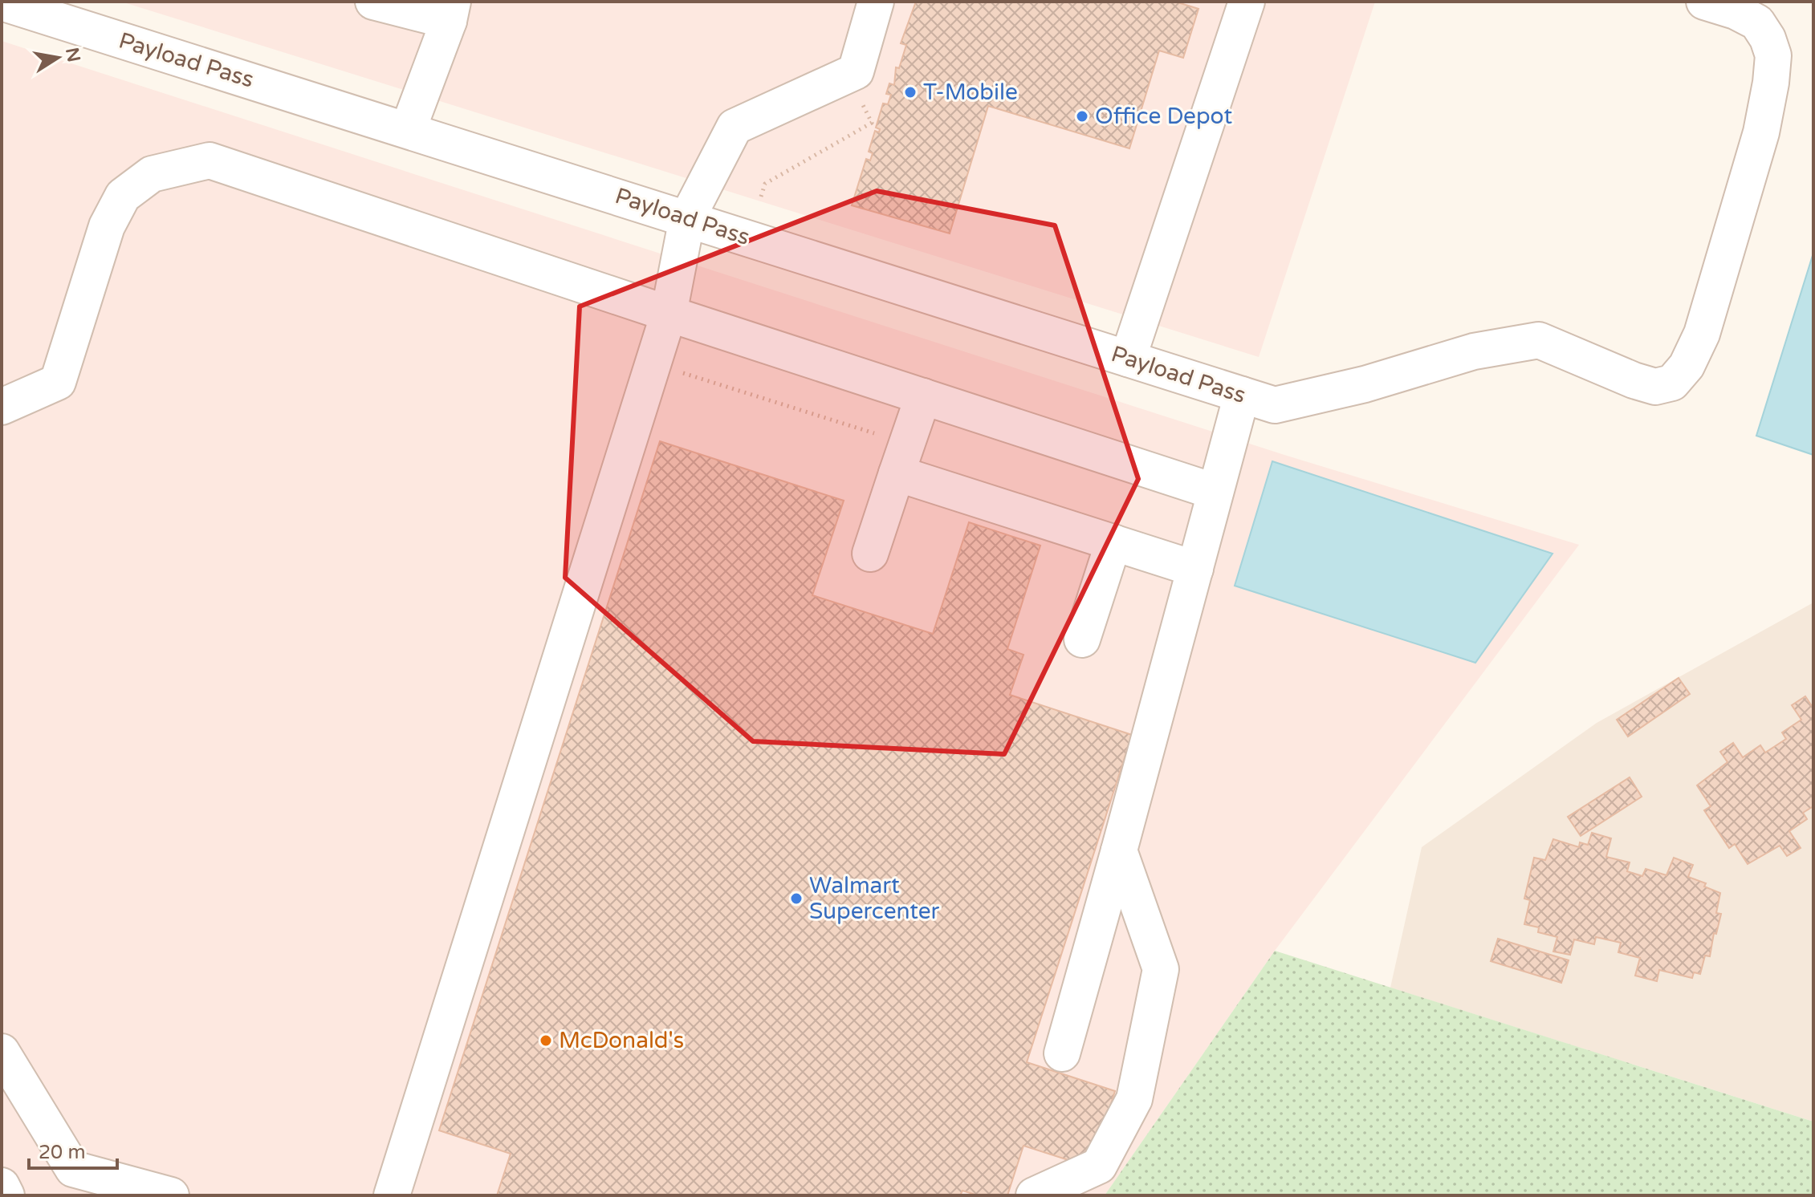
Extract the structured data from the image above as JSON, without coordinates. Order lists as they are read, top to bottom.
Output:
{
  "streets": {
    "street": ["Payload Pass"]
  },
  "places": [
    "T-Mobile",
    "Office Depot",
    "Walmart Supercenter",
    "McDonald's"
  ],
  "scale_bar": "20 m",
  "north": "right"
}
